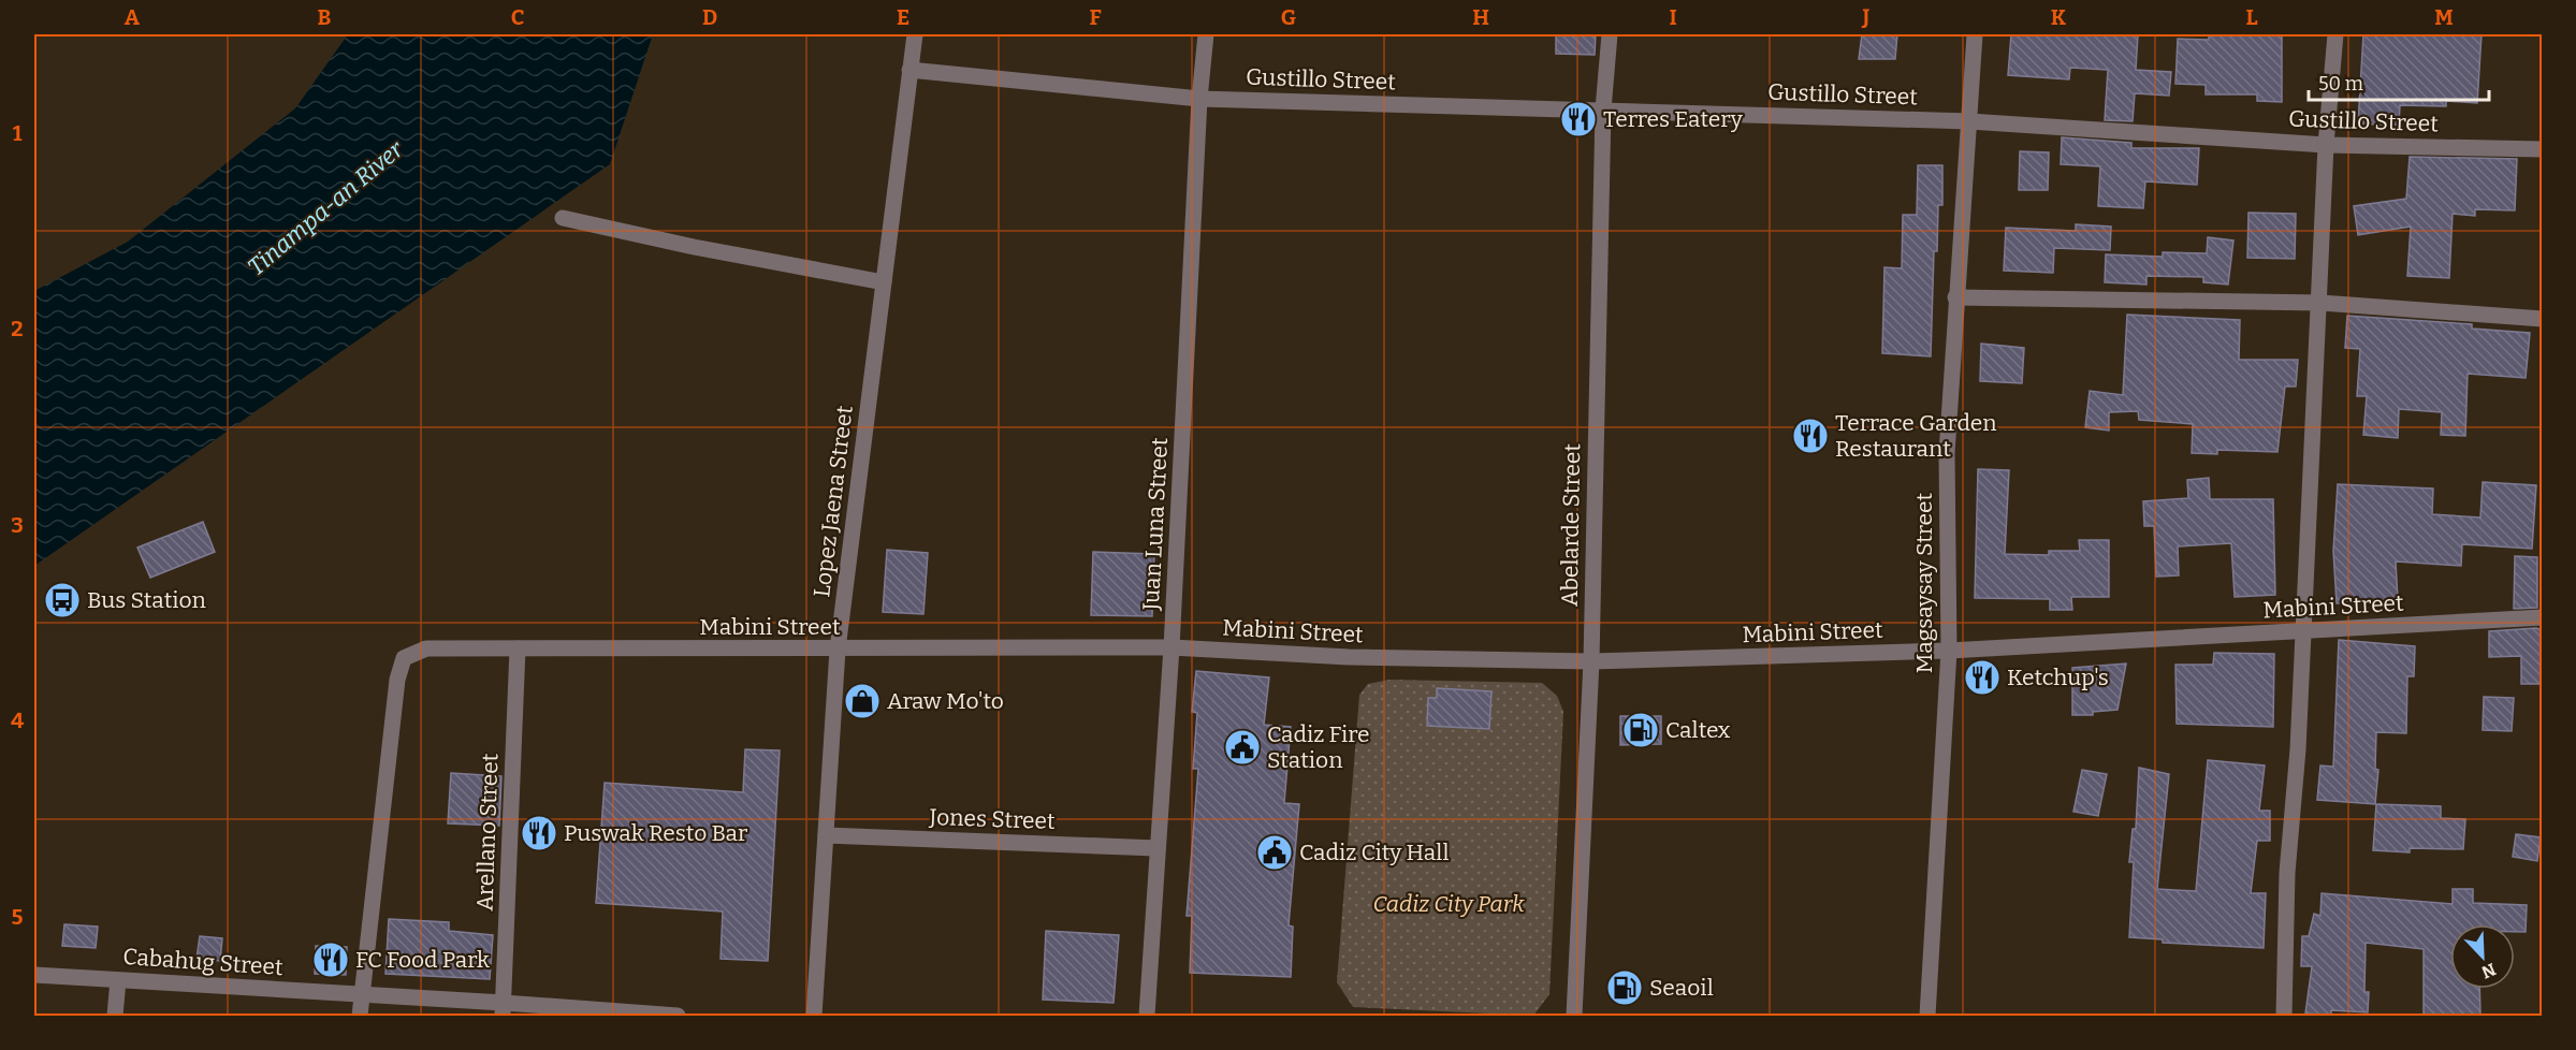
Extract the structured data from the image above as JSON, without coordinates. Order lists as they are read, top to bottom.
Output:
{
  "streets": {
    "street": [
      "Gustillo Street",
      "Lopez Jaena Street",
      "Juan Luna Street",
      "Abelarde Street",
      "Magsaysay Street",
      "Mabini Street",
      "Jones Street",
      "Arellano Street",
      "Cabahug Street"
    ]
  },
  "crossings": [
    ["Gustillo Street", "Lopez Jaena Street"],
    ["Gustillo Street", "Juan Luna Street"],
    ["Gustillo Street", "Abelarde Street"],
    ["Gustillo Street", "Magsaysay Street"],
    ["Lopez Jaena Street", "Mabini Street"],
    ["Lopez Jaena Street", "Jones Street"],
    ["Juan Luna Street", "Mabini Street"],
    ["Juan Luna Street", "Jones Street"],
    ["Abelarde Street", "Mabini Street"],
    ["Magsaysay Street", "Mabini Street"],
    ["Mabini Street", "Arellano Street"],
    ["Mabini Street", "Cabahug Street"],
    ["Arellano Street", "Cabahug Street"]
  ],
  "water": ["Tinampa-an River"],
  "parks": ["Cadiz City Park"],
  "places": {
    "restaurant": [
      "Terres Eatery",
      "Terrace Garden Restaurant",
      "Ketchup's",
      "Puswak Resto Bar",
      "FC Food Park"
    ],
    "bus stop": ["Bus Station"],
    "shop": ["Araw Mo'to"],
    "fuel station": ["Caltex", "Seaoil"],
    "public building": ["Cadiz Fire Station", "Cadiz City Hall"]
  },
  "scale_bar": "50 m",
  "north": "bottom right",
  "grid": {
    "columns": [
      "A",
      "B",
      "C",
      "D",
      "E",
      "F",
      "G",
      "H",
      "I",
      "J",
      "K",
      "L",
      "M"
    ],
    "rows": [
      "1",
      "2",
      "3",
      "4",
      "5"
    ]
  }
}
